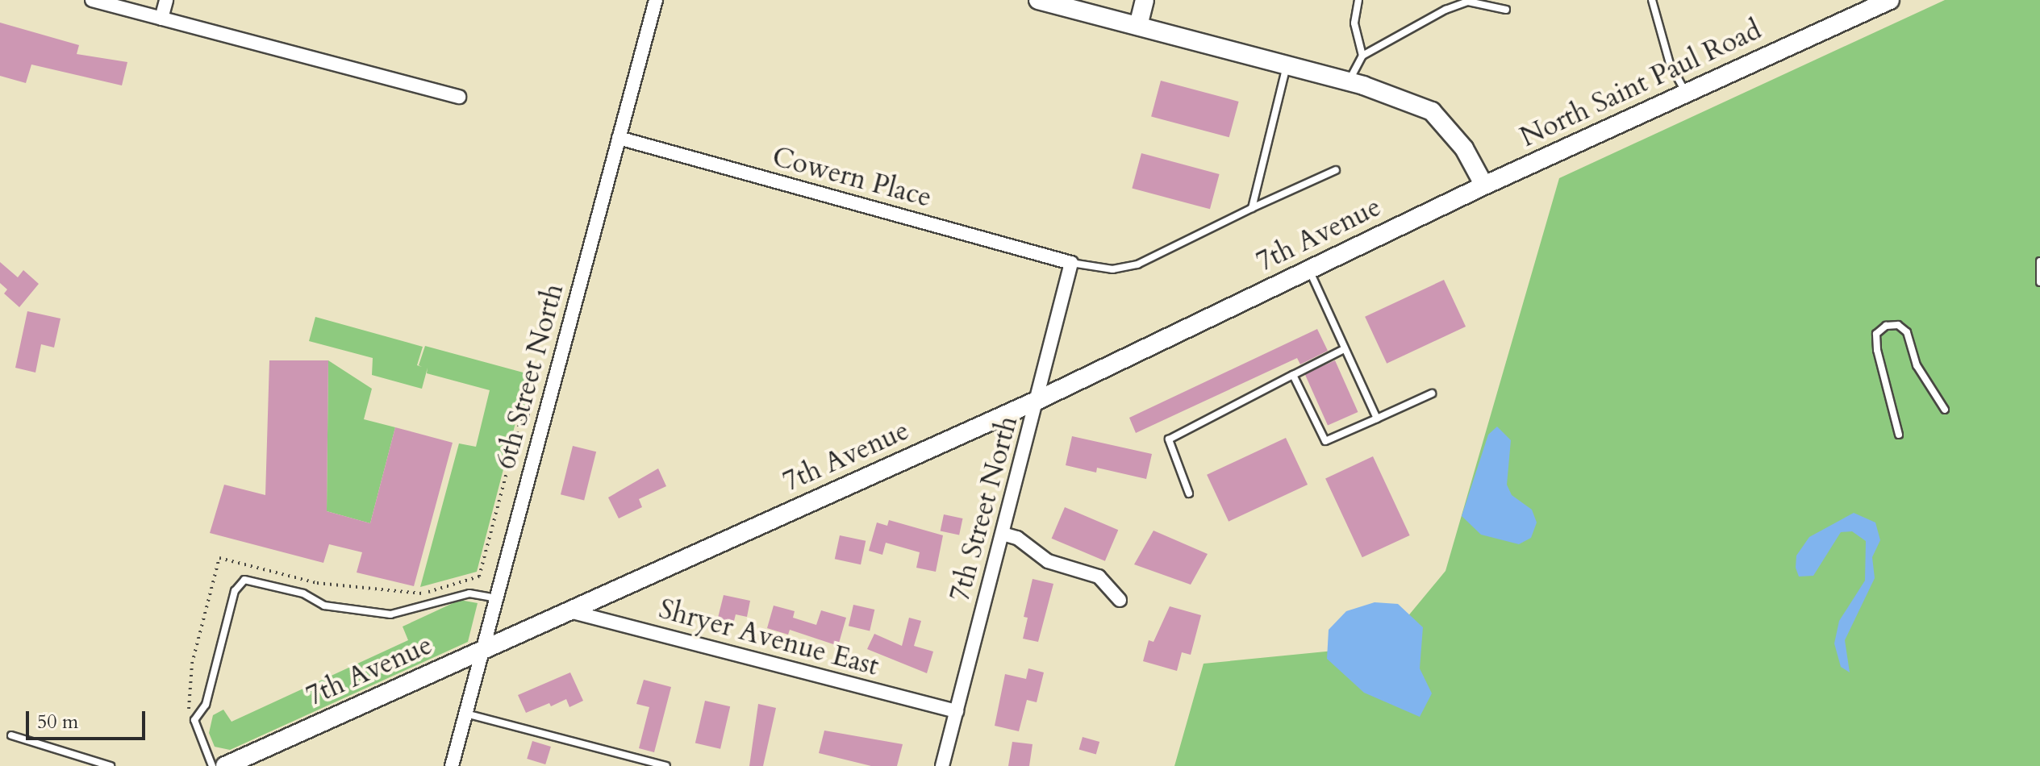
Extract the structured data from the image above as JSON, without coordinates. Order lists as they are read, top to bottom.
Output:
{
  "streets": {
    "street": [
      "North Saint Paul Road",
      "Cowern Place",
      "7th Avenue",
      "6th Street North",
      "7th Street North",
      "Shryer Avenue East"
    ]
  },
  "crossings": [
    ["North Saint Paul Road", "7th Avenue"],
    ["Cowern Place", "6th Street North"],
    ["Cowern Place", "7th Street North"],
    ["7th Avenue", "6th Street North"],
    ["7th Avenue", "7th Street North"],
    ["7th Avenue", "Shryer Avenue East"],
    ["7th Street North", "Shryer Avenue East"]
  ],
  "scale_bar": "50 m"
}
